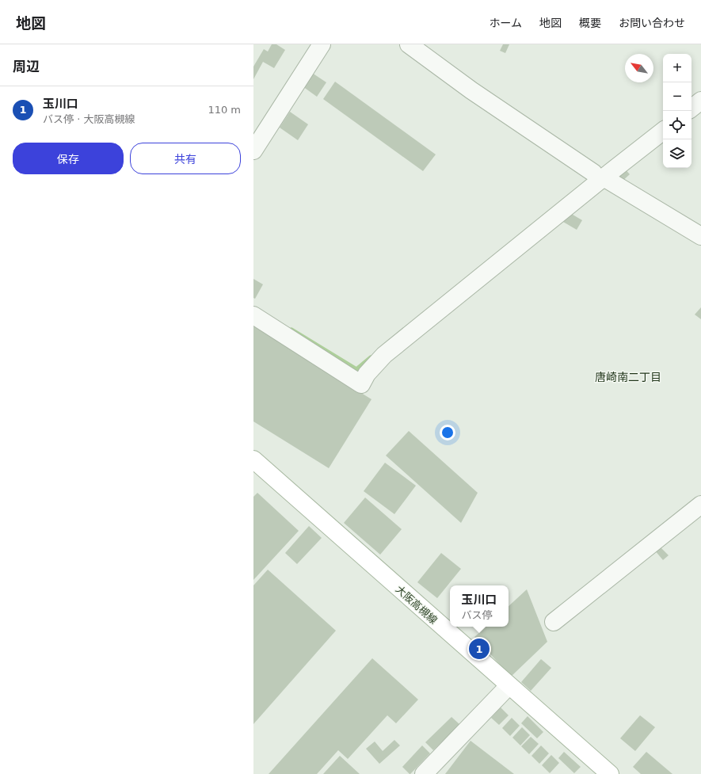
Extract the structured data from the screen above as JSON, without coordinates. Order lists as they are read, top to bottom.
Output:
{
  "streets": {
    "main road": ["大阪高槻線"]
  },
  "districts": ["唐崎南二丁目"],
  "north": "top left",
  "page": {
    "header": "地図",
    "nav": [
      "ホーム",
      "地図",
      "概要",
      "お問い合わせ"
    ],
    "heading": "周辺",
    "map_buttons": ["+", "−"],
    "list": [
      {
        "mark": "1",
        "name": "玉川口",
        "note": "バス停 · 大阪高槻線",
        "value": "110 m"
      }
    ],
    "buttons": ["保存", "共有"],
    "popup": ["玉川口", "バス停"],
    "pins": "1"
  }
}
